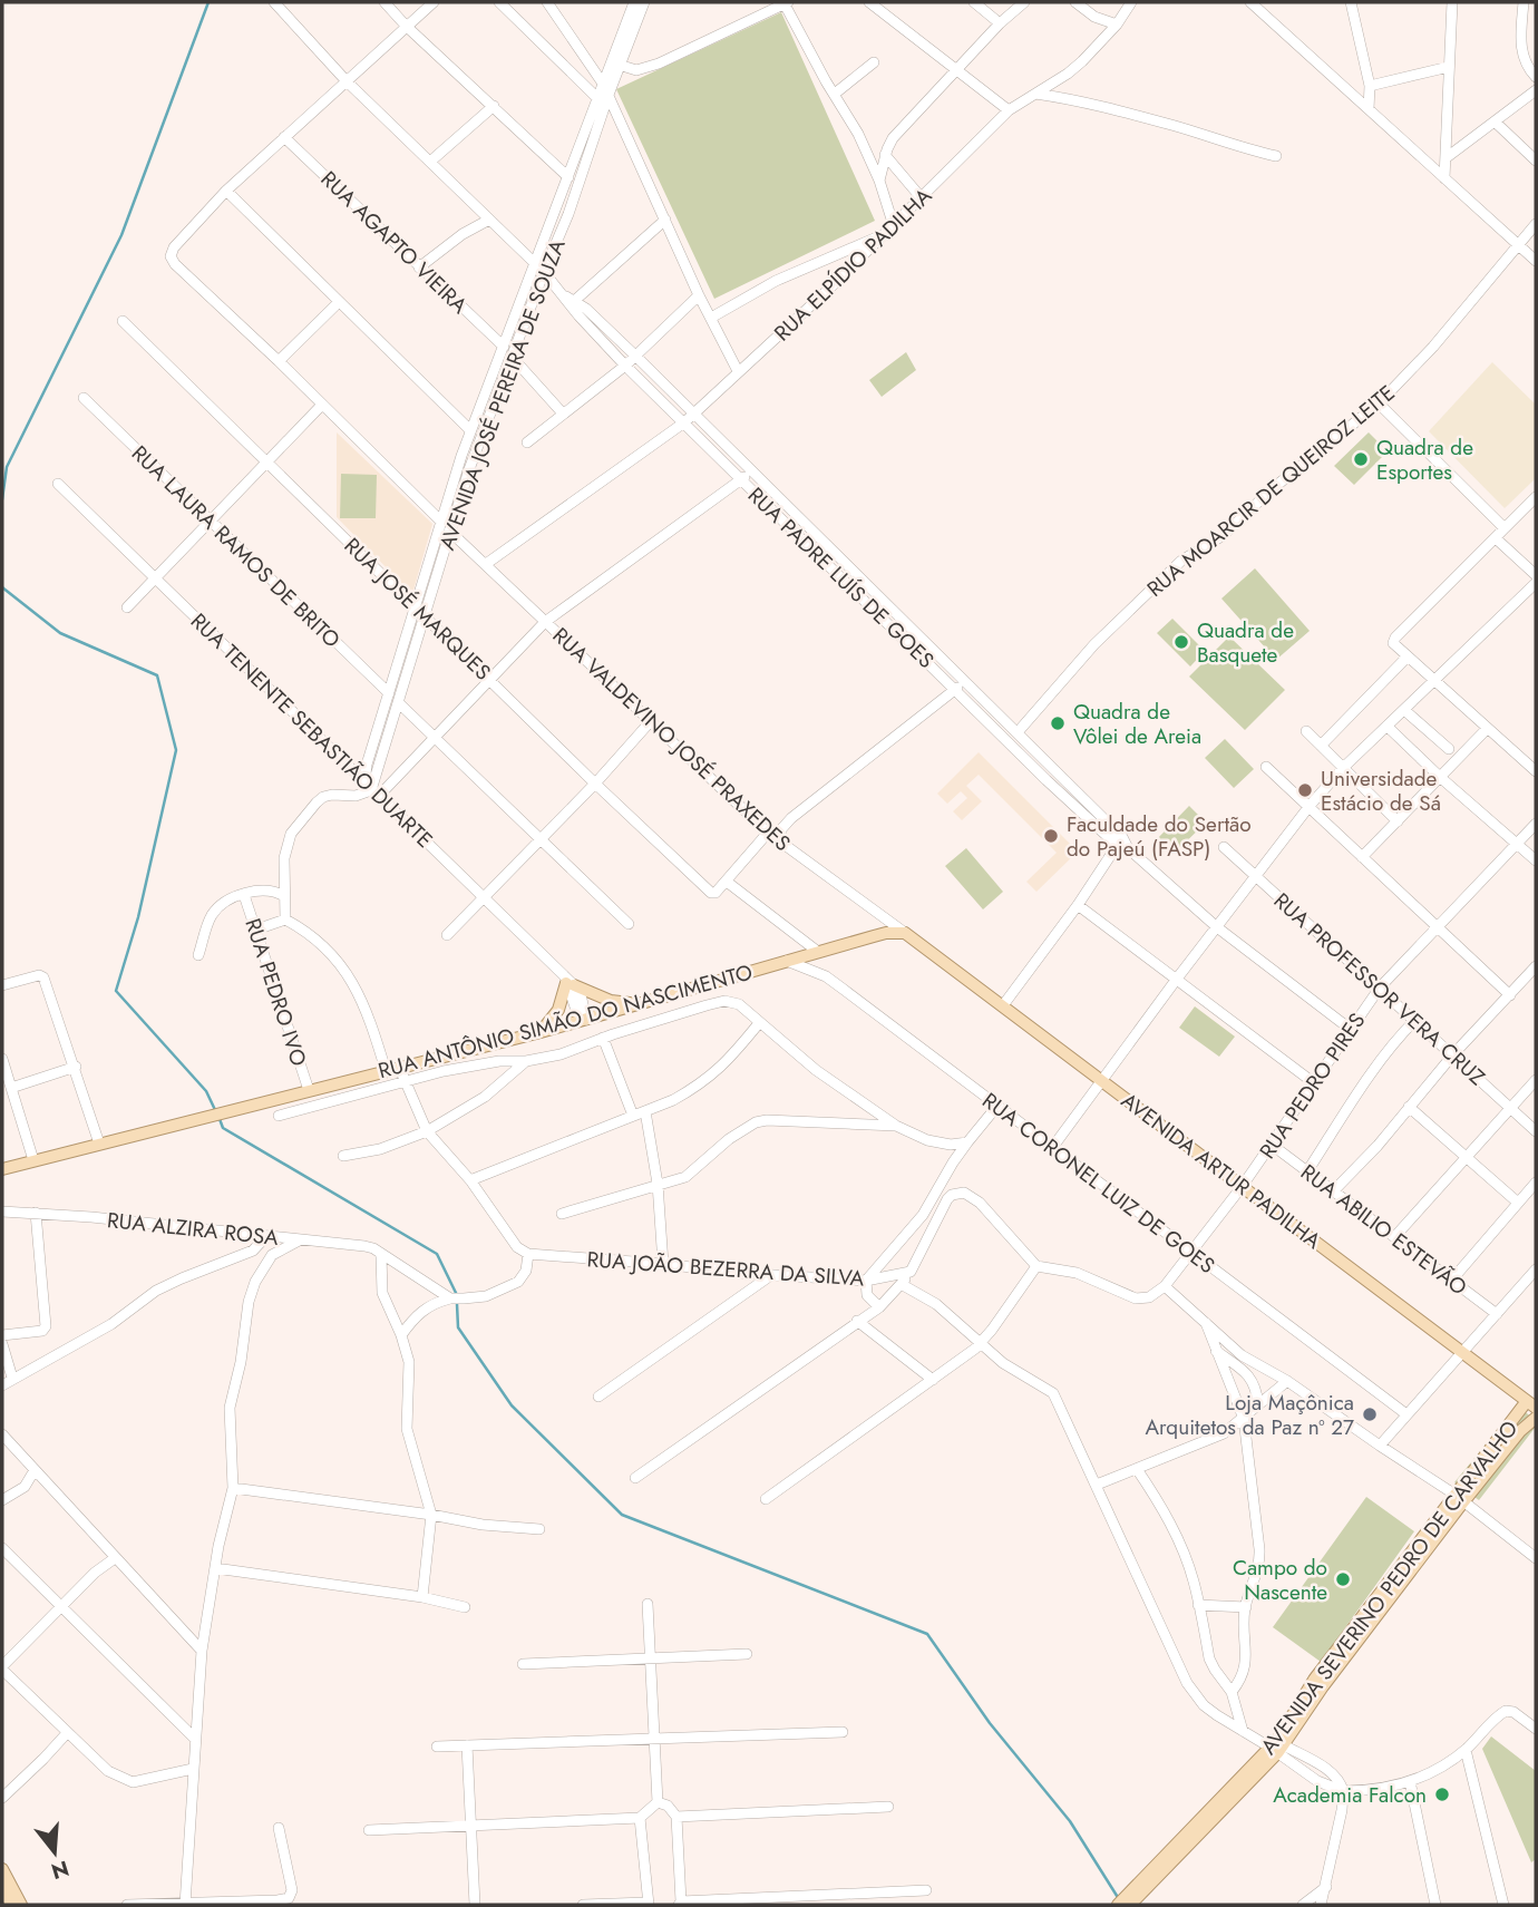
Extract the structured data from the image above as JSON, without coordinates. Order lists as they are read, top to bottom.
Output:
{
  "streets": {
    "main road": ["RUA ANTÔNIO SIMÃO DO NASCIMENTO", "AVENIDA ARTUR PADILHA", "AVENIDA SEVERINO PEDRO DE CARVALHO"],
    "street": [
      "RUA AGAPTO VIEIRA",
      "RUA ELPÍDIO PADILHA",
      "AVENIDA JOSÉ PEREIRA DE SOUZA",
      "RUA MOARCIR DE QUEIROZ LEITE",
      "RUA LAURA RAMOS DE BRITO",
      "RUA PADRE LUÍS DE GOES",
      "RUA JOSÉ MARQUES",
      "RUA TENENTE SEBASTIÃO DUARTE",
      "RUA VALDEVINO JOSÉ PRAXEDES",
      "RUA PROFESSOR VERA CRUZ",
      "RUA PEDRO IVO",
      "RUA PEDRO PIRES",
      "RUA CORONEL LUIZ DE GOES",
      "RUA ALZIRA ROSA",
      "RUA ABILIO ESTEVÃO",
      "RUA JOÃO BEZERRA DA SILVA"
    ]
  },
  "crossings": [
    ["RUA AGAPTO VIEIRA", "AVENIDA JOSÉ PEREIRA DE SOUZA"],
    ["RUA ELPÍDIO PADILHA", "RUA PADRE LUÍS DE GOES"],
    ["RUA ELPÍDIO PADILHA", "RUA VALDEVINO JOSÉ PRAXEDES"],
    ["AVENIDA JOSÉ PEREIRA DE SOUZA", "RUA LAURA RAMOS DE BRITO"],
    ["AVENIDA JOSÉ PEREIRA DE SOUZA", "RUA JOSÉ MARQUES"],
    ["AVENIDA JOSÉ PEREIRA DE SOUZA", "RUA TENENTE SEBASTIÃO DUARTE"],
    ["AVENIDA JOSÉ PEREIRA DE SOUZA", "RUA VALDEVINO JOSÉ PRAXEDES"],
    ["RUA MOARCIR DE QUEIROZ LEITE", "RUA PADRE LUÍS DE GOES"],
    ["RUA PADRE LUÍS DE GOES", "RUA PEDRO PIRES"],
    ["RUA TENENTE SEBASTIÃO DUARTE", "RUA ANTÔNIO SIMÃO DO NASCIMENTO"],
    ["RUA VALDEVINO JOSÉ PRAXEDES", "RUA ANTÔNIO SIMÃO DO NASCIMENTO"],
    ["RUA VALDEVINO JOSÉ PRAXEDES", "AVENIDA ARTUR PADILHA"],
    ["RUA PROFESSOR VERA CRUZ", "RUA PEDRO PIRES"],
    ["RUA PEDRO IVO", "RUA ANTÔNIO SIMÃO DO NASCIMENTO"],
    ["RUA ANTÔNIO SIMÃO DO NASCIMENTO", "AVENIDA ARTUR PADILHA"],
    ["RUA ANTÔNIO SIMÃO DO NASCIMENTO", "RUA CORONEL LUIZ DE GOES"],
    ["RUA PEDRO PIRES", "AVENIDA ARTUR PADILHA"],
    ["RUA PEDRO PIRES", "RUA CORONEL LUIZ DE GOES"],
    ["RUA PEDRO PIRES", "RUA ABILIO ESTEVÃO"],
    ["AVENIDA ARTUR PADILHA", "AVENIDA SEVERINO PEDRO DE CARVALHO"]
  ],
  "places": [
    "Quadra de Esportes",
    "Quadra de Basquete",
    "Quadra de Vôlei de Areia",
    "Universidade Estácio de Sá",
    "Faculdade do Sertão do Pajeú (FASP)",
    "Loja Maçônica Arquitetos da Paz nº 27",
    "Campo do Nascente",
    "Academia Falcon"
  ],
  "north": "bottom"
}
